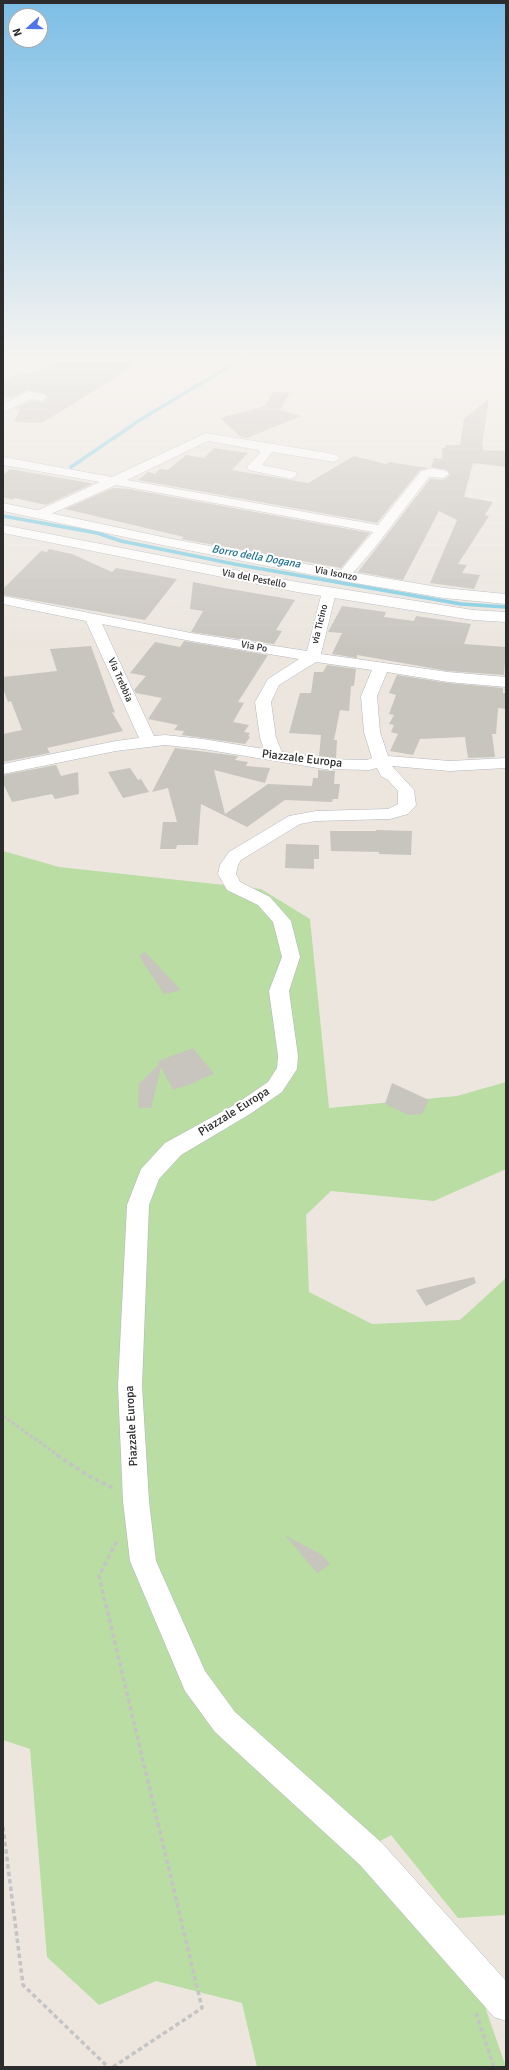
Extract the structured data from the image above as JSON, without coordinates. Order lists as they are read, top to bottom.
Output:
{
  "streets": {
    "street": [
      "Via Isonzo",
      "Via del Pestello",
      "via Ticino",
      "Via Po",
      "Via Trebbia",
      "Piazzale Europa"
    ]
  },
  "crossings": [
    ["Via del Pestello", "via Ticino"],
    ["via Ticino", "Via Po"],
    ["Via Po", "Via Trebbia"],
    ["Via Trebbia", "Piazzale Europa"]
  ],
  "water": ["Borro della Dogana"],
  "north": "left"
}
